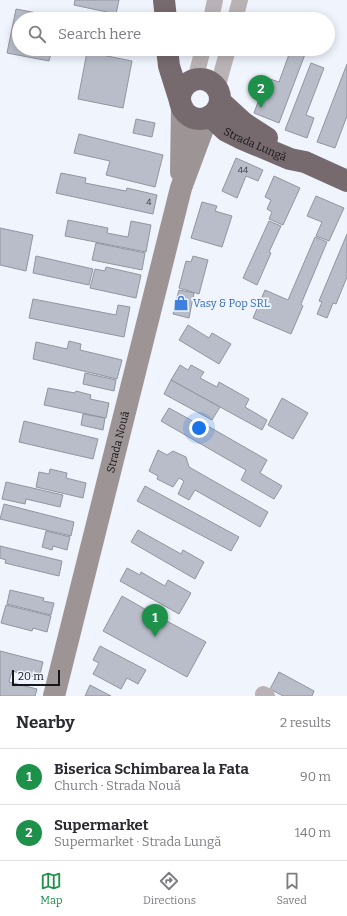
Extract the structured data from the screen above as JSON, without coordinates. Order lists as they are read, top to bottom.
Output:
{
  "streets": {
    "highway": ["Strada Lungă"],
    "main road": ["Strada Nouă"]
  },
  "crossings": [
    ["Strada Lungă", "Strada Nouă"]
  ],
  "places": {
    "shop": ["Vasy & Pop SRL"]
  },
  "house_numbers": ["44", "4"],
  "scale_bar": "20 m",
  "page": {
    "search": "Search here",
    "pins": ["2", "1"],
    "scale": "20 m",
    "heading": ["Nearby", "2 results"],
    "list": [
      {
        "mark": "1",
        "name": "Biserica Schimbarea la Fata",
        "note": "Church · Strada Nouă",
        "value": "90 m"
      },
      {
        "mark": "2",
        "name": "Supermarket",
        "note": "Supermarket · Strada Lungă",
        "value": "140 m"
      }
    ],
    "nav": ["Map", "Directions", "Saved"]
  }
}
